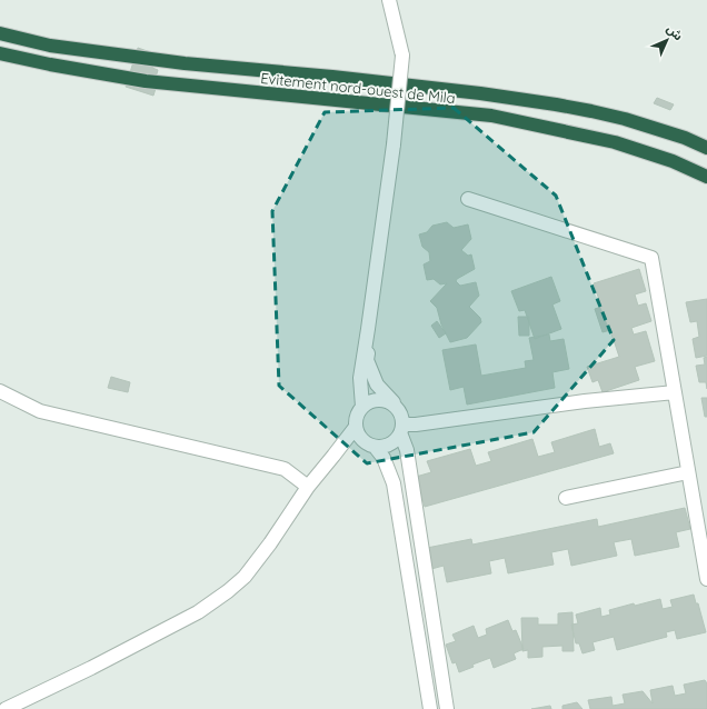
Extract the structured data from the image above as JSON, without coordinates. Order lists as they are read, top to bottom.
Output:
{
  "streets": {
    "highway": ["Evitement nord-ouest de Mila"]
  },
  "north": "top right"
}
